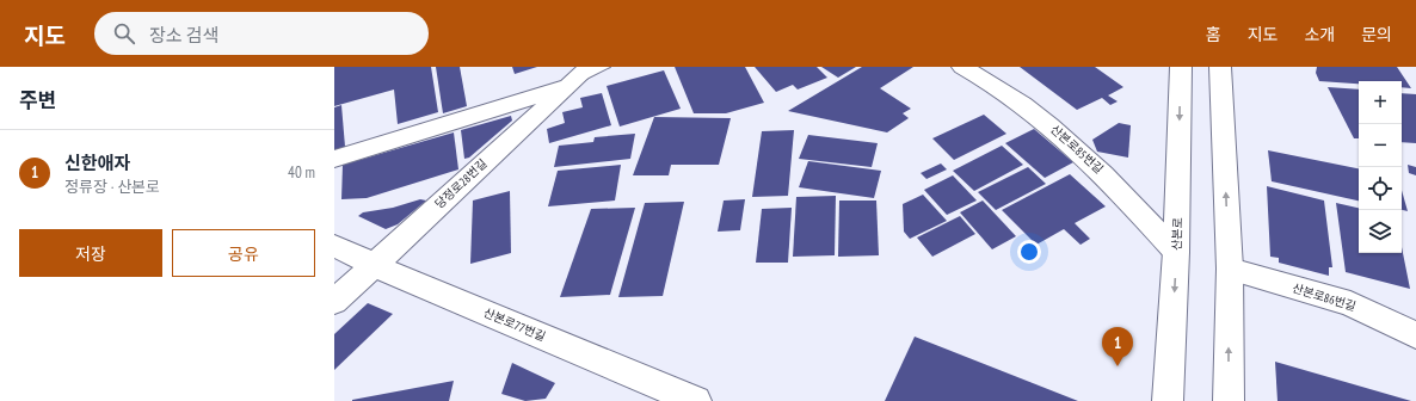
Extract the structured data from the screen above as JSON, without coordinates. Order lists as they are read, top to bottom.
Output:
{
  "streets": {
    "street": [
      "산본로85번길",
      "당정로28번길",
      "산본로",
      "산본로86번길",
      "산본로77번길"
    ]
  },
  "crossings": [
    ["산본로85번길", "산본로"],
    ["당정로28번길", "산본로77번길"]
  ],
  "page": {
    "header": "지도",
    "search": "장소 검색",
    "nav": [
      "홈",
      "지도",
      "소개",
      "문의"
    ],
    "heading": "주변",
    "map_buttons": ["+", "−"],
    "list": [
      {
        "mark": "1",
        "name": "신한애자",
        "note": "정류장 · 산본로",
        "value": "40 m"
      }
    ],
    "buttons": ["저장", "공유"],
    "pins": "1"
  }
}
